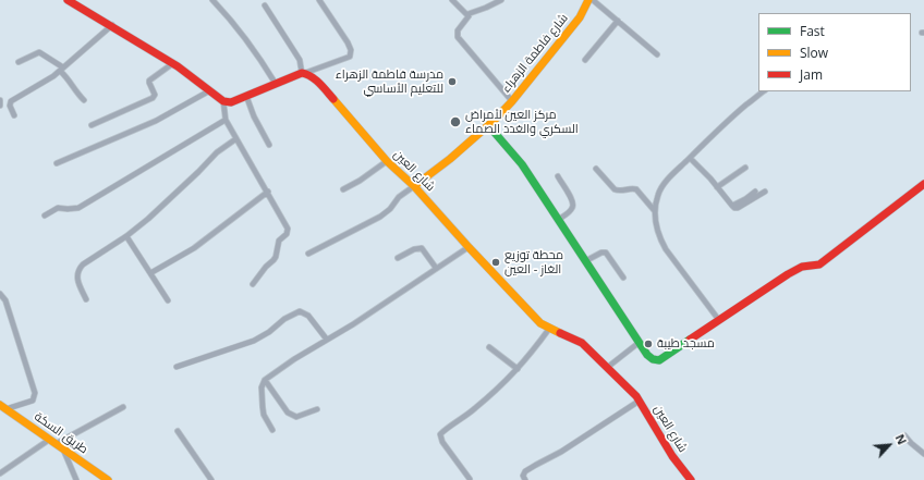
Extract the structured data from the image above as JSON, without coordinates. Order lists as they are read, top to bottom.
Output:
{
  "streets": {
    "street": ["شارع فاطمة الزهراء", "شارع العين", "طريق السكة"]
  },
  "crossings": [
    ["شارع فاطمة الزهراء", "شارع العين"]
  ],
  "places": [
    "مدرسة فاطمة الزهراء للتعليم الأساسي",
    "مركز العين لأمراض السكري والغدد الصماء",
    "محطة توزيع الغاز - العين",
    "مسجد طيبة"
  ],
  "legend": ["Fast", "Slow", "Jam"],
  "north": "top right"
}
